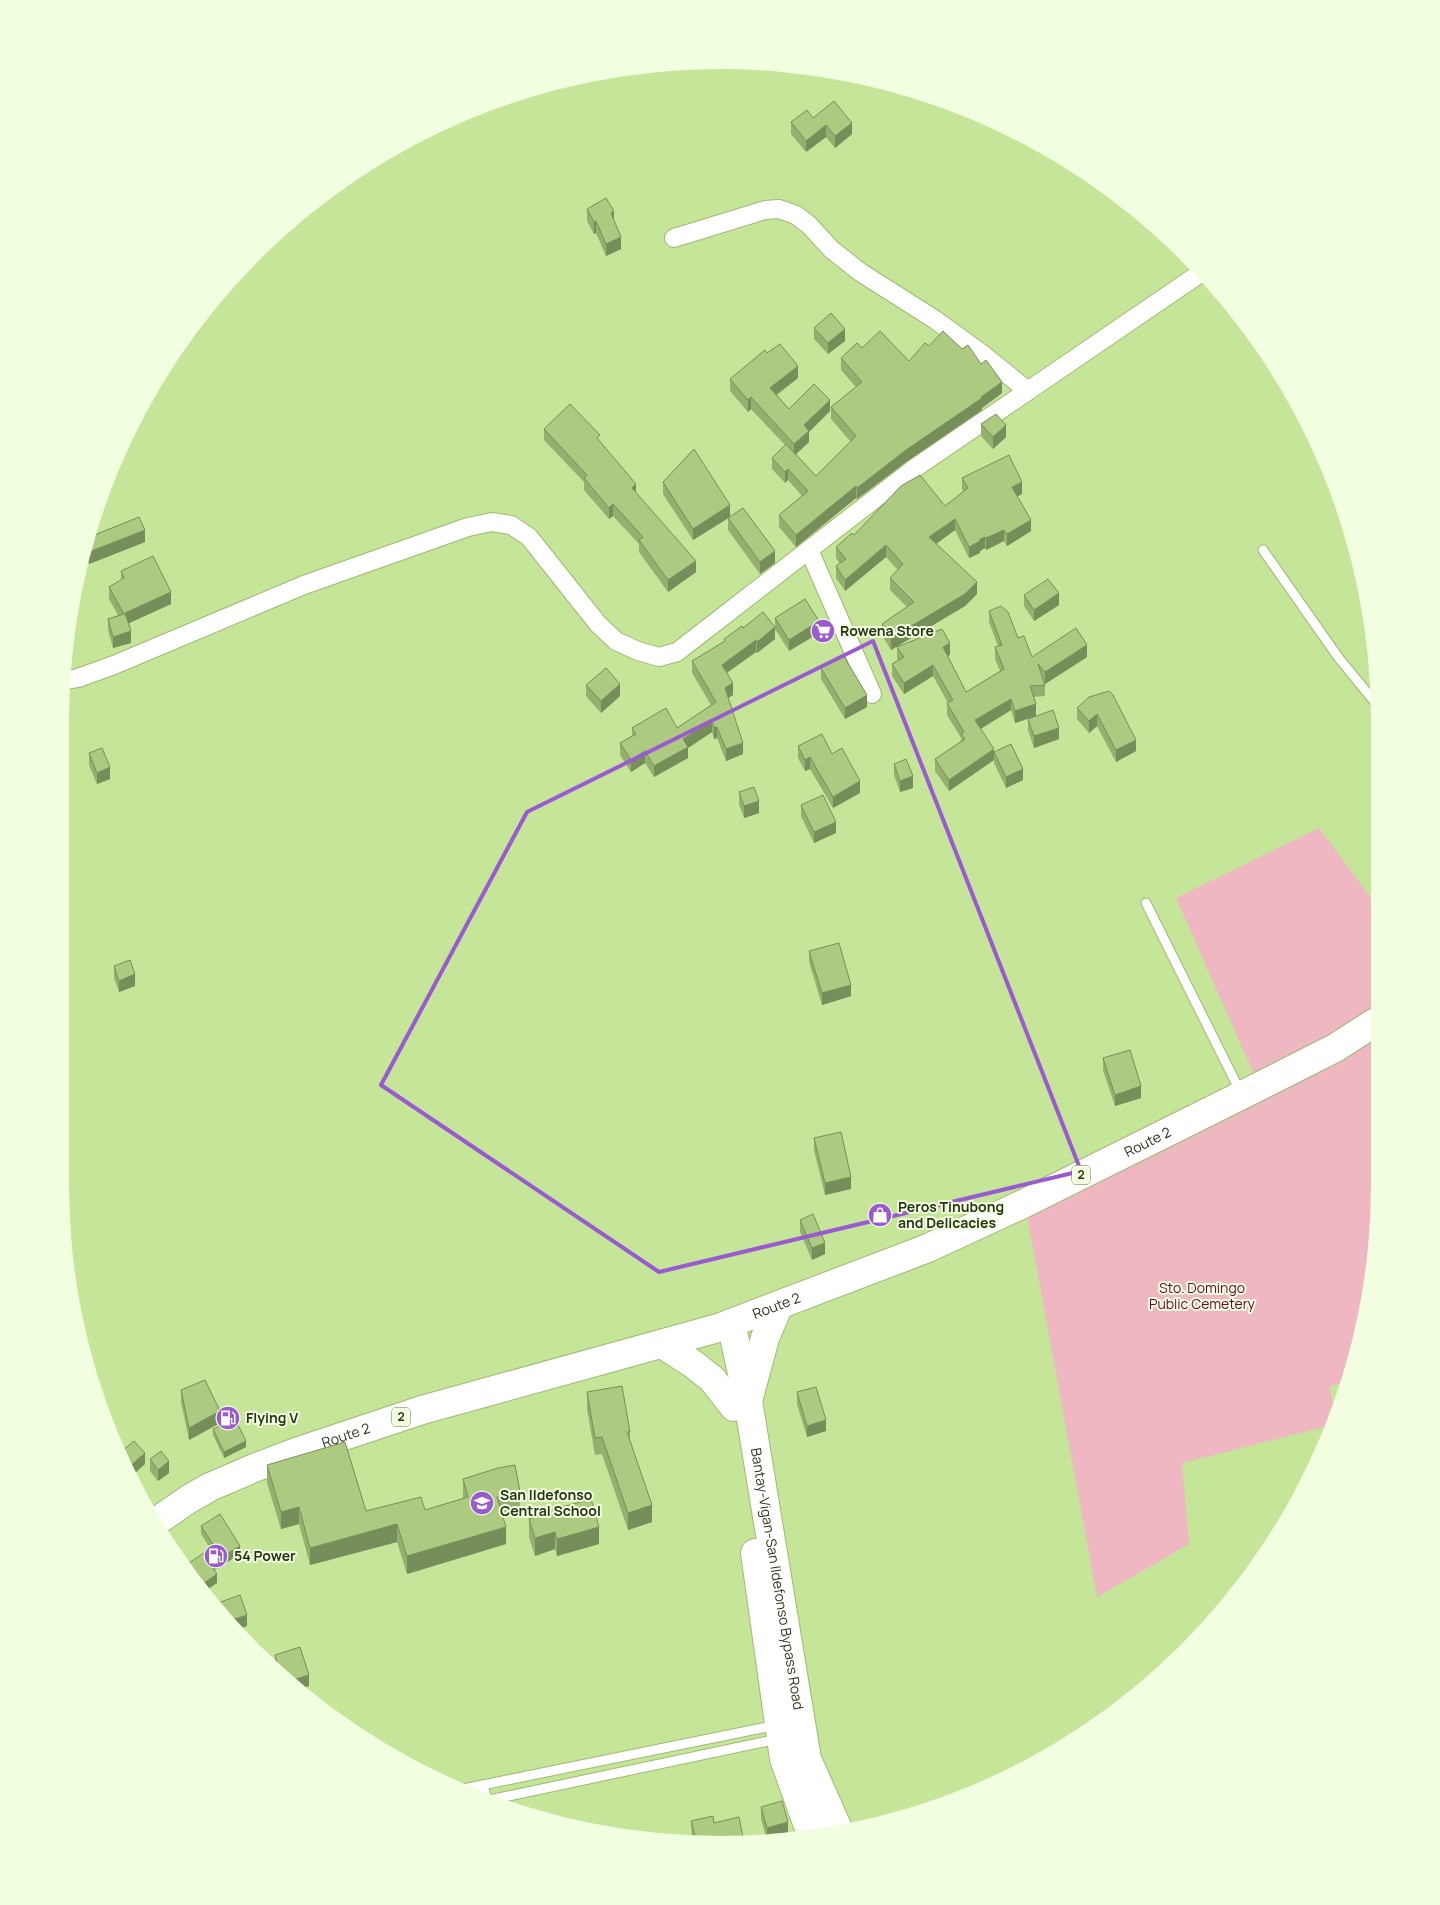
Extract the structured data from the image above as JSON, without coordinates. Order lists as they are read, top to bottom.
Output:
{
  "streets": {
    "main road": ["Route 2", "2", "Bantay-Vigan-San Ildefonso Bypass Road"]
  },
  "crossings": [
    ["Route 2", "Bantay-Vigan-San Ildefonso Bypass Road"]
  ],
  "parks": ["Sto. Domingo Public Cemetery"],
  "places": {
    "supermarket": ["Rowena Store"],
    "shop": ["Peros Tinubong and Delicacies"],
    "fuel station": ["Flying V", "54 Power"],
    "school or university": ["San Ildefonso Central School"]
  }
}
